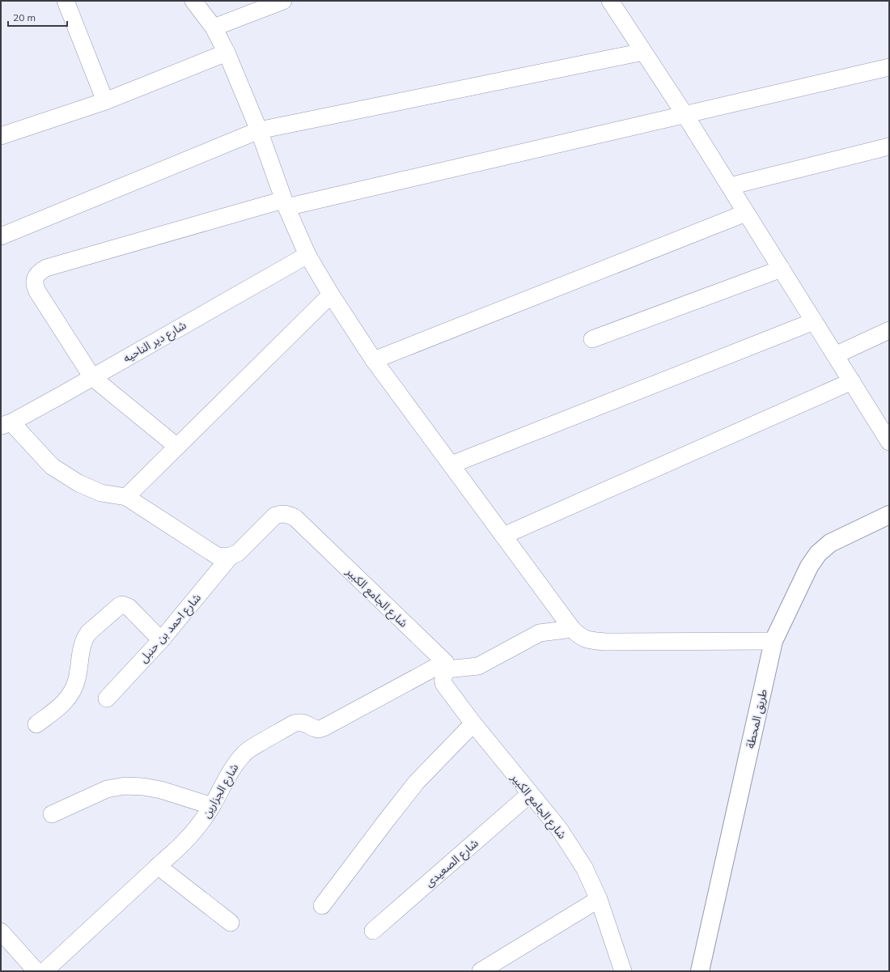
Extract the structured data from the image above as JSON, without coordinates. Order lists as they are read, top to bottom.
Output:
{
  "streets": {
    "street": [
      "شارع دير الناحيه",
      "شارع الجامع الكبير",
      "شارع احمد بن حنبل",
      "طريق المحطة",
      "شارع الجزارين",
      "شارع الصعيدى"
    ]
  },
  "crossings": [
    ["شارع الجامع الكبير", "شارع احمد بن حنبل"],
    ["شارع الجامع الكبير", "شارع الجزارين"],
    ["شارع الجامع الكبير", "شارع الصعيدى"]
  ],
  "scale_bar": "20 m"
}
